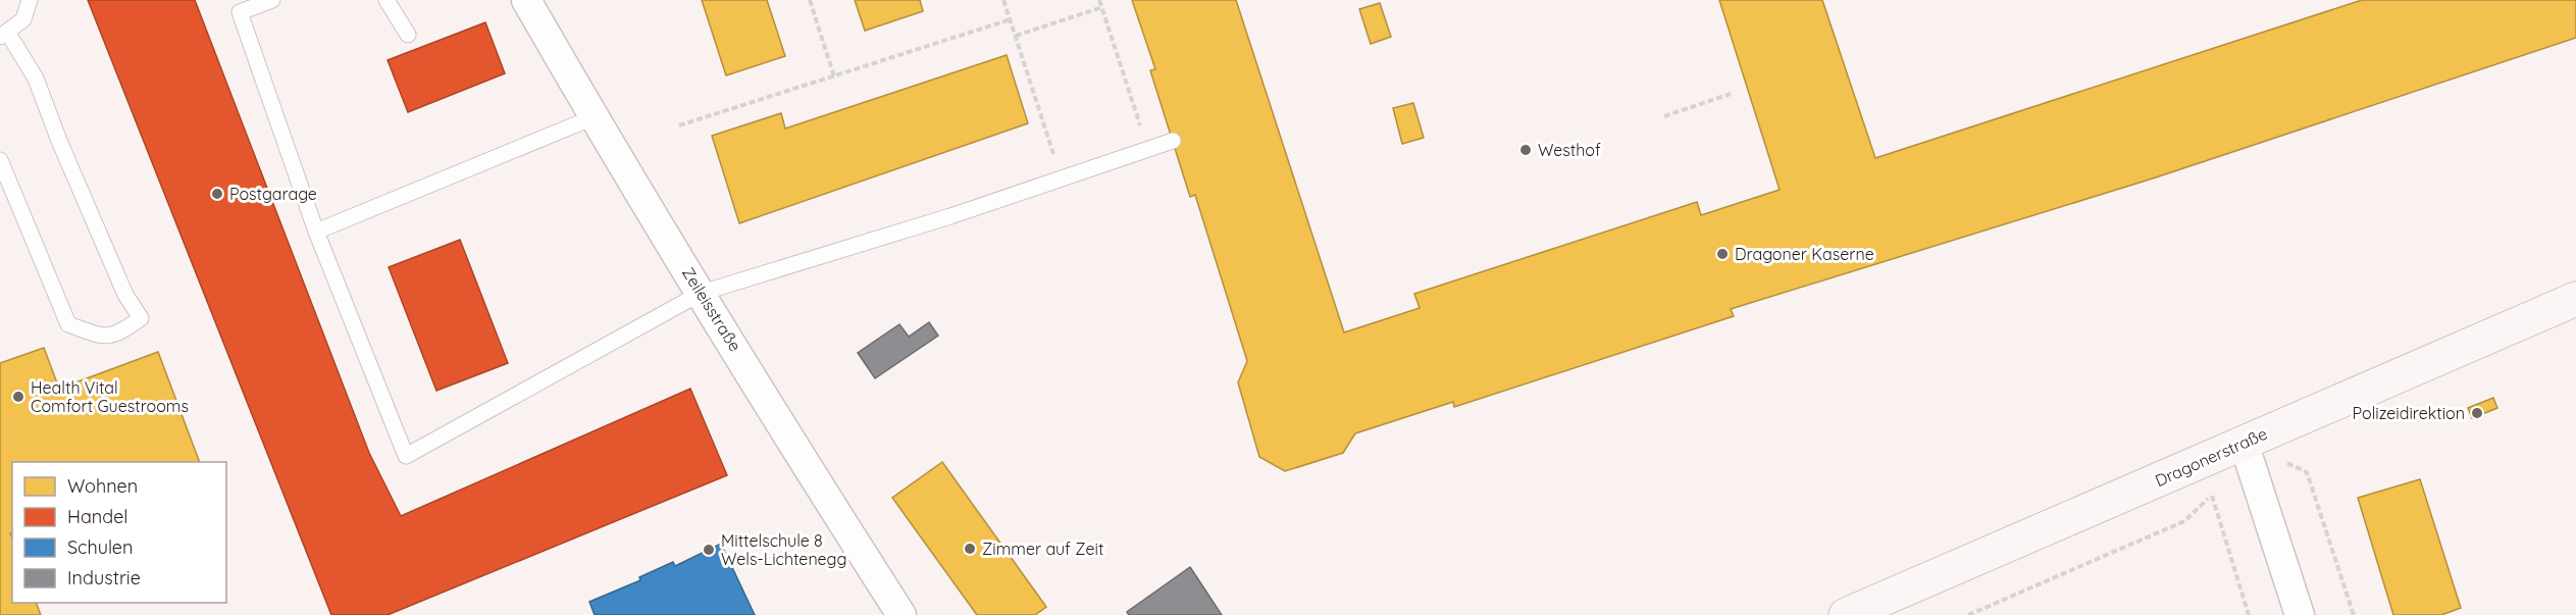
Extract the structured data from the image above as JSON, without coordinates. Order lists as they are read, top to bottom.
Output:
{
  "streets": {
    "main road": ["Dragonerstraße"],
    "street": ["Zeileisstraße"]
  },
  "places": [
    "Westhof",
    "Postgarage",
    "Dragoner Kaserne",
    "Health Vital Comfort Guestrooms",
    "Polizeidirektion",
    "Zimmer auf Zeit",
    "Mittelschule 8 Wels-Lichtenegg"
  ],
  "legend": [
    "Wohnen",
    "Handel",
    "Schulen",
    "Industrie"
  ]
}
